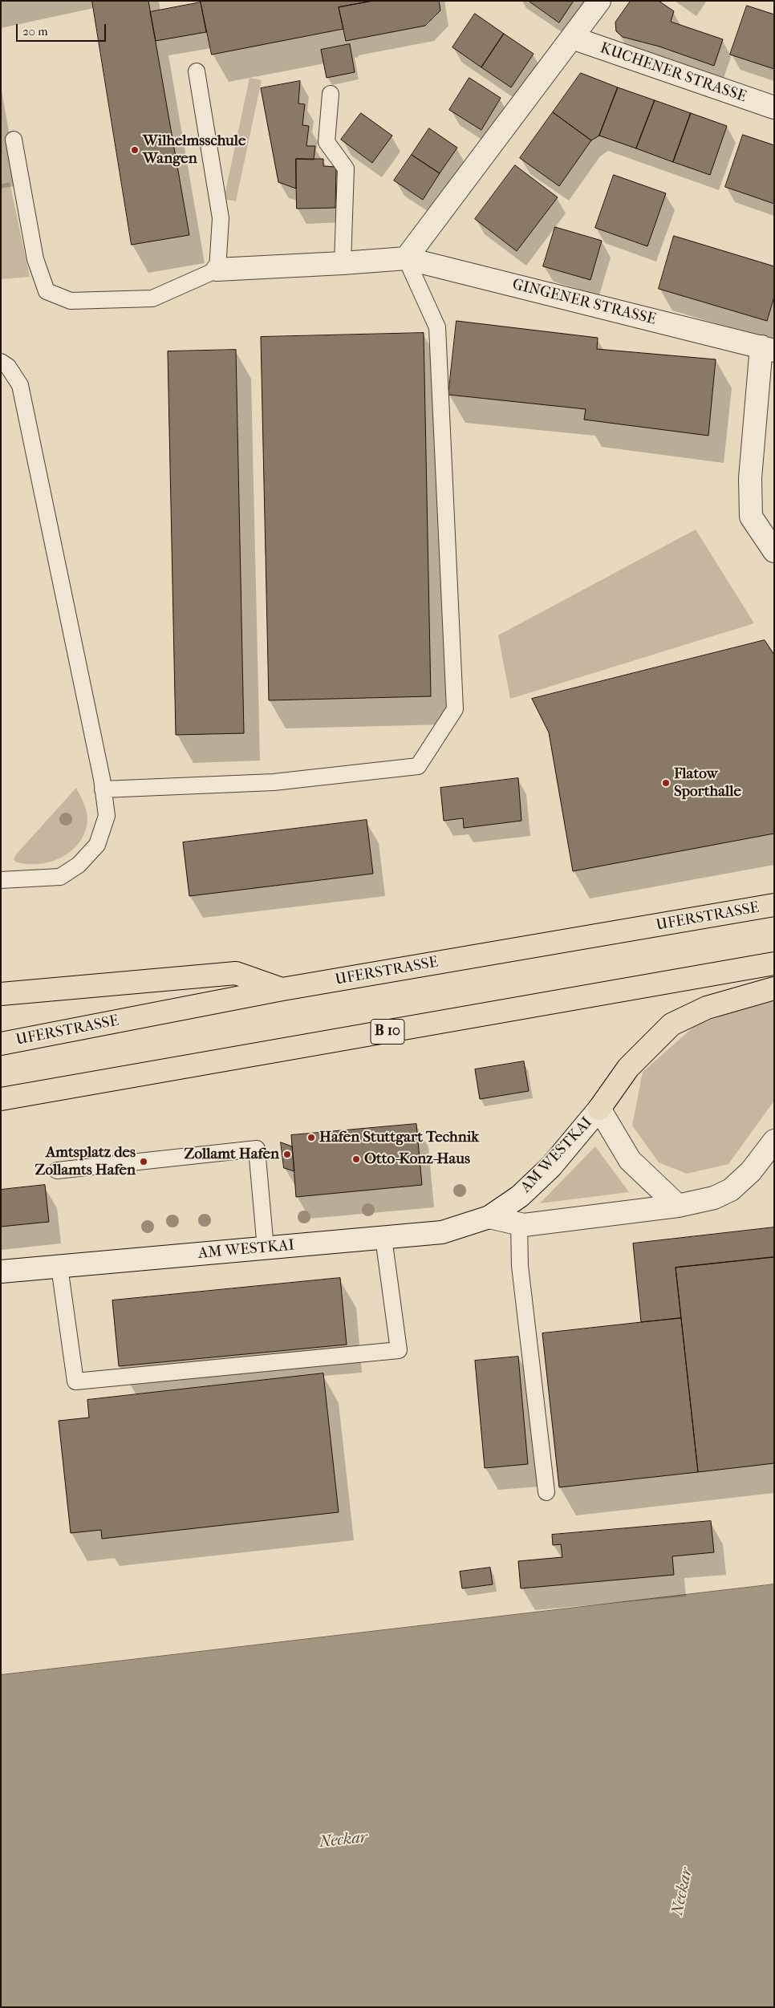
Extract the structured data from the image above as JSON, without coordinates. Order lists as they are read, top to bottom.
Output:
{
  "streets": {
    "highway": ["UFERSTRASSE", "B 10"],
    "street": ["KUCHENER STRASSE", "GINGENER STRASSE", "AM WESTKAI"]
  },
  "water": ["Neckar"],
  "places": [
    "Wilhelmsschule Wangen",
    "Flatow Sporthalle",
    "Hafen Stuttgart Technik",
    "Zollamt Hafen",
    "Otto-Konz-Haus",
    "Amtsplatz des Zollamts Hafen"
  ],
  "scale_bar": "20 m"
}
